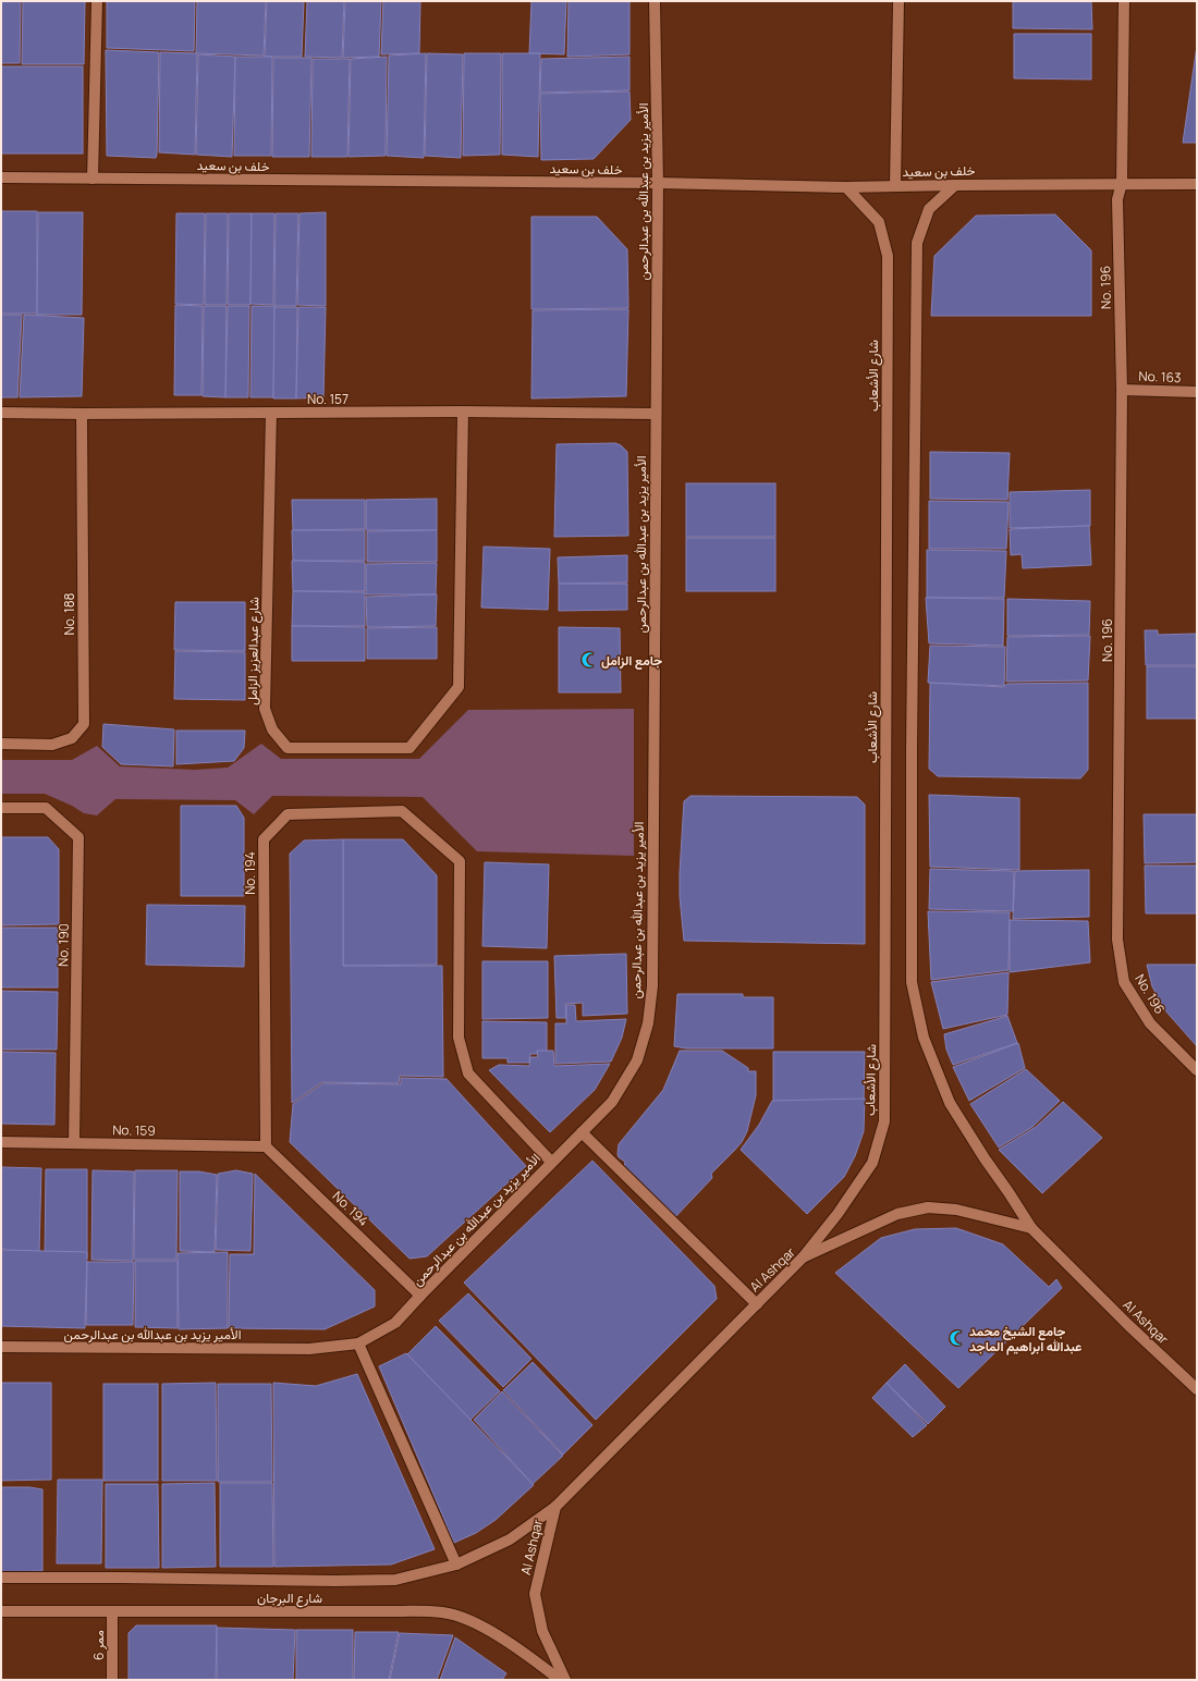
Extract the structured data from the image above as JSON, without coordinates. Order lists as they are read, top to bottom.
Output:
{
  "streets": {
    "street": [
      "خلف بن سعيد",
      "الأمير يزيد بن عبدالله بن عبدالرحمن",
      "No. 196",
      "شارع الأشعاب",
      "No. 163",
      "No. 157",
      "No. 188",
      "شارع عبدالعزيز الزامل",
      "No. 194",
      "No. 190",
      "No. 159",
      "Al Ashqar",
      "شارع البرجان",
      "ممر 6"
    ]
  },
  "crossings": [
    ["خلف بن سعيد", "الأمير يزيد بن عبدالله بن عبدالرحمن"],
    ["خلف بن سعيد", "No. 196"],
    ["خلف بن سعيد", "شارع الأشعاب"],
    ["الأمير يزيد بن عبدالله بن عبدالرحمن", "No. 157"],
    ["الأمير يزيد بن عبدالله بن عبدالرحمن", "No. 194"],
    ["No. 196", "No. 163"],
    ["شارع الأشعاب", "Al Ashqar"],
    ["No. 157", "No. 188"],
    ["No. 157", "شارع عبدالعزيز الزامل"],
    ["No. 194", "No. 159"],
    ["No. 190", "No. 159"],
    ["Al Ashqar", "شارع البرجان"],
    ["شارع البرجان", "ممر 6"]
  ],
  "places": {
    "mosque": ["جامع الزامل", "جامع الشيخ محمد عبدالله ابراهيم الماجد"]
  }
}
